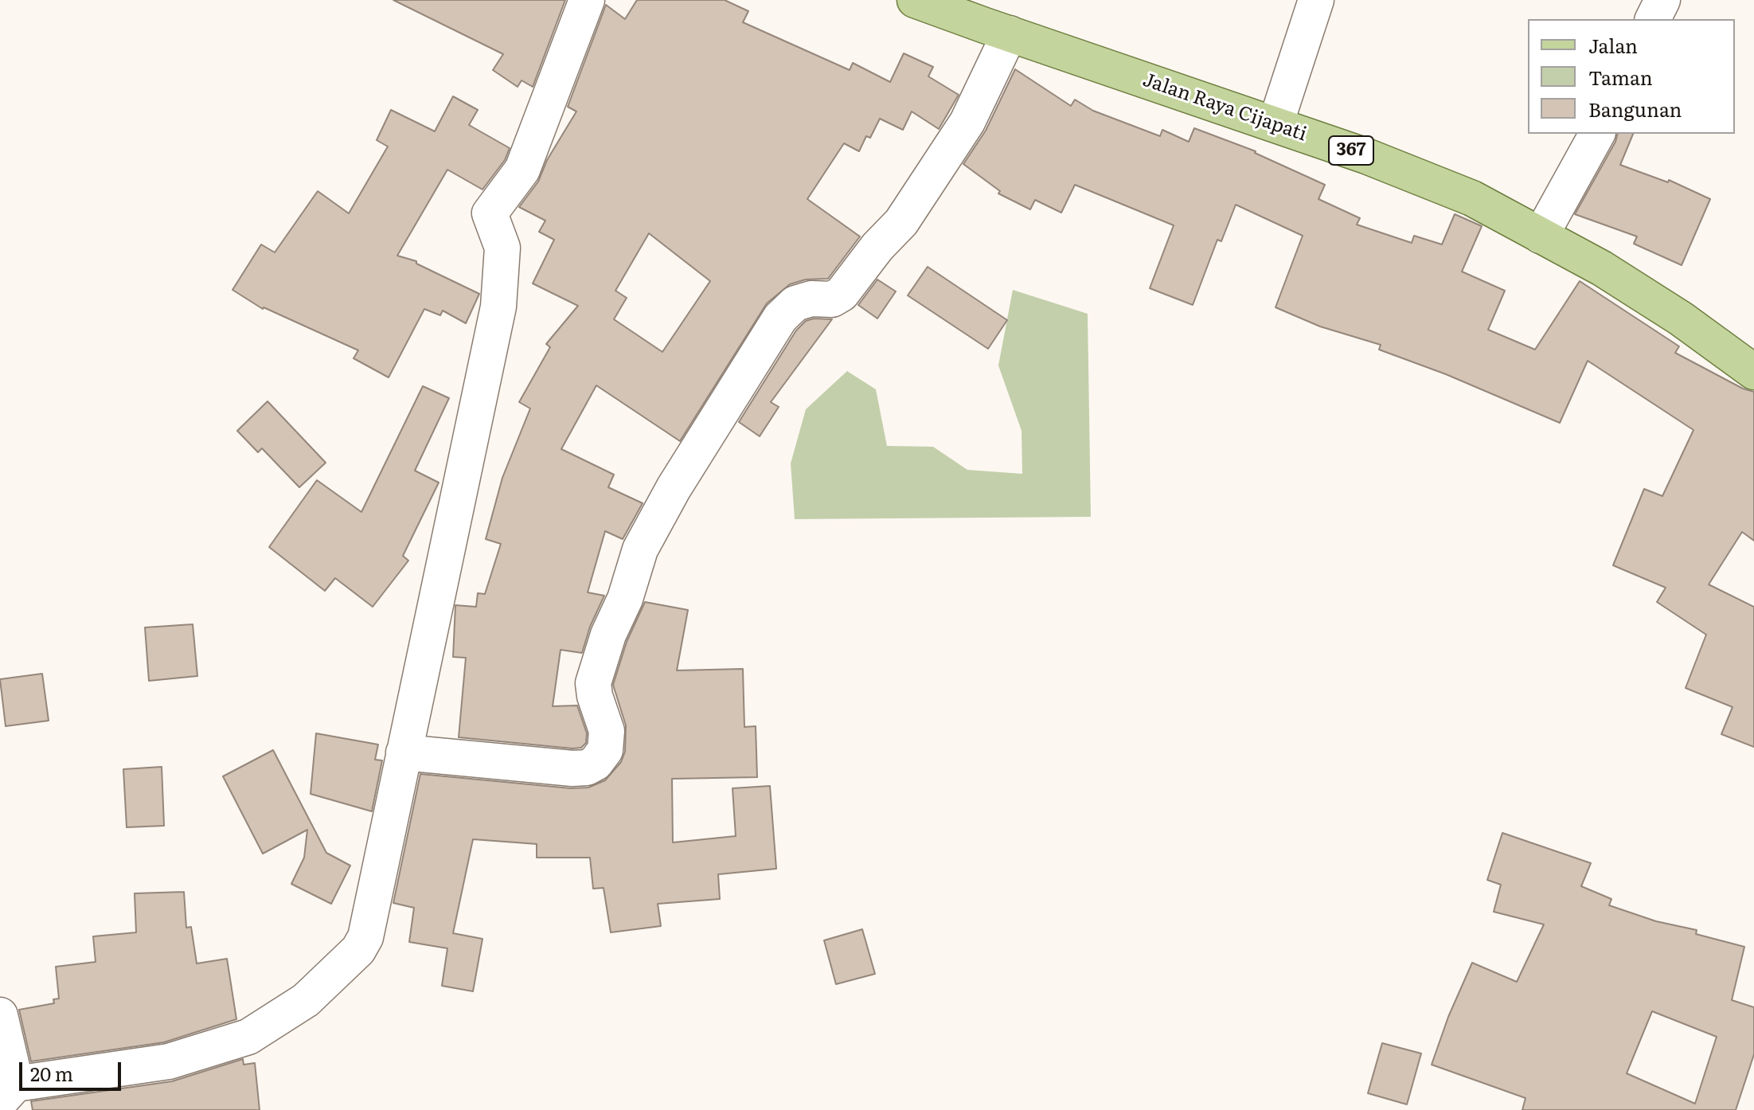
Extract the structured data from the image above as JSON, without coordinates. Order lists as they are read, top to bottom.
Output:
{
  "streets": {
    "main road": ["Jalan Raya Cijapati", "367"]
  },
  "legend": ["Jalan", "Taman", "Bangunan"],
  "scale_bar": "20 m"
}
